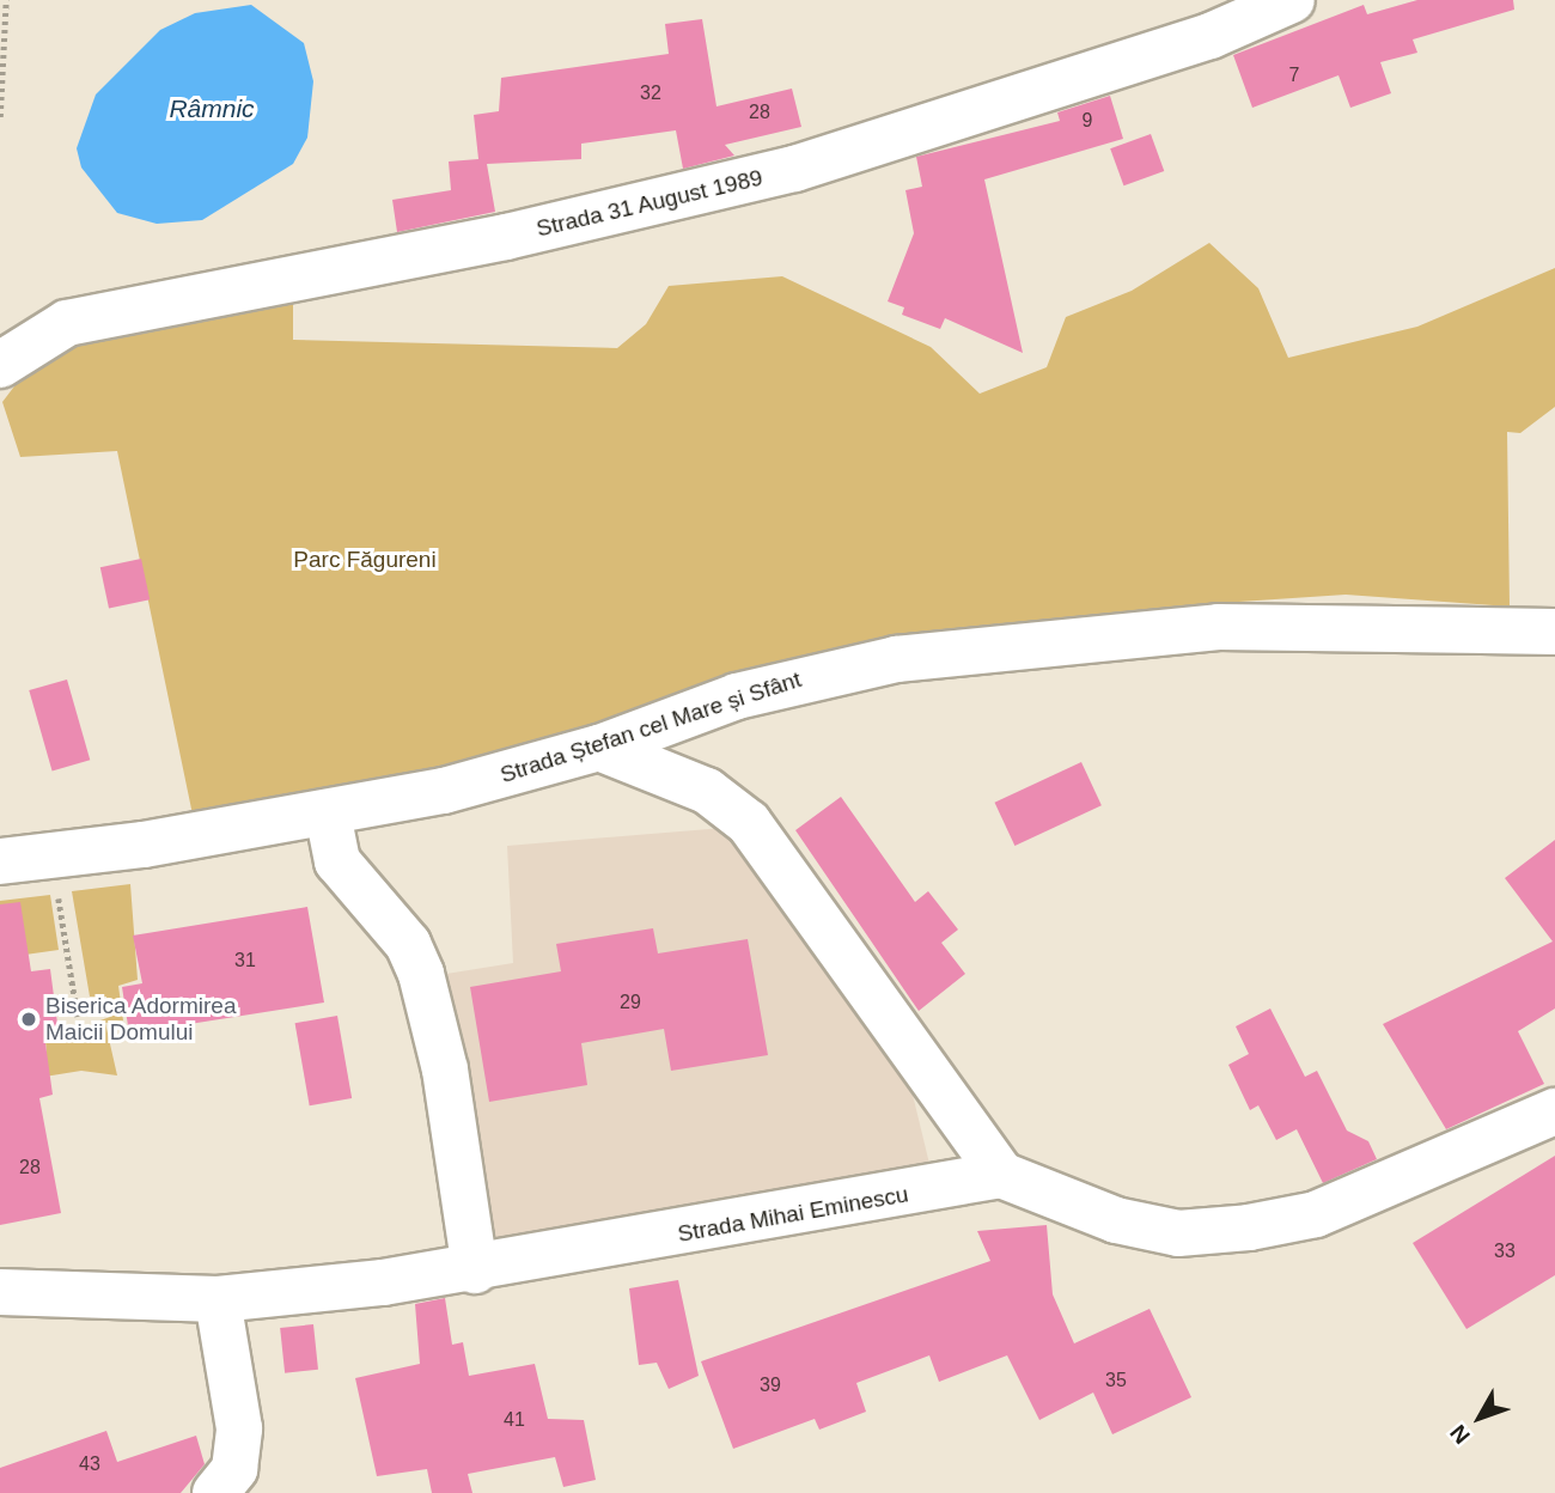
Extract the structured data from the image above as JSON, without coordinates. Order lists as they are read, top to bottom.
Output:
{
  "streets": {
    "street": ["Strada 31 August 1989", "Strada Ștefan cel Mare și Sfânt", "Strada Mihai Eminescu"]
  },
  "water": ["Râmnic"],
  "parks": ["Parc Făgureni"],
  "places": ["Biserica Adormirea Maicii Domului"],
  "house_numbers": [
    "7",
    "32",
    "28",
    "9",
    "31",
    "29",
    "28",
    "33",
    "35",
    "39",
    "41",
    "43"
  ],
  "north": "bottom left"
}
